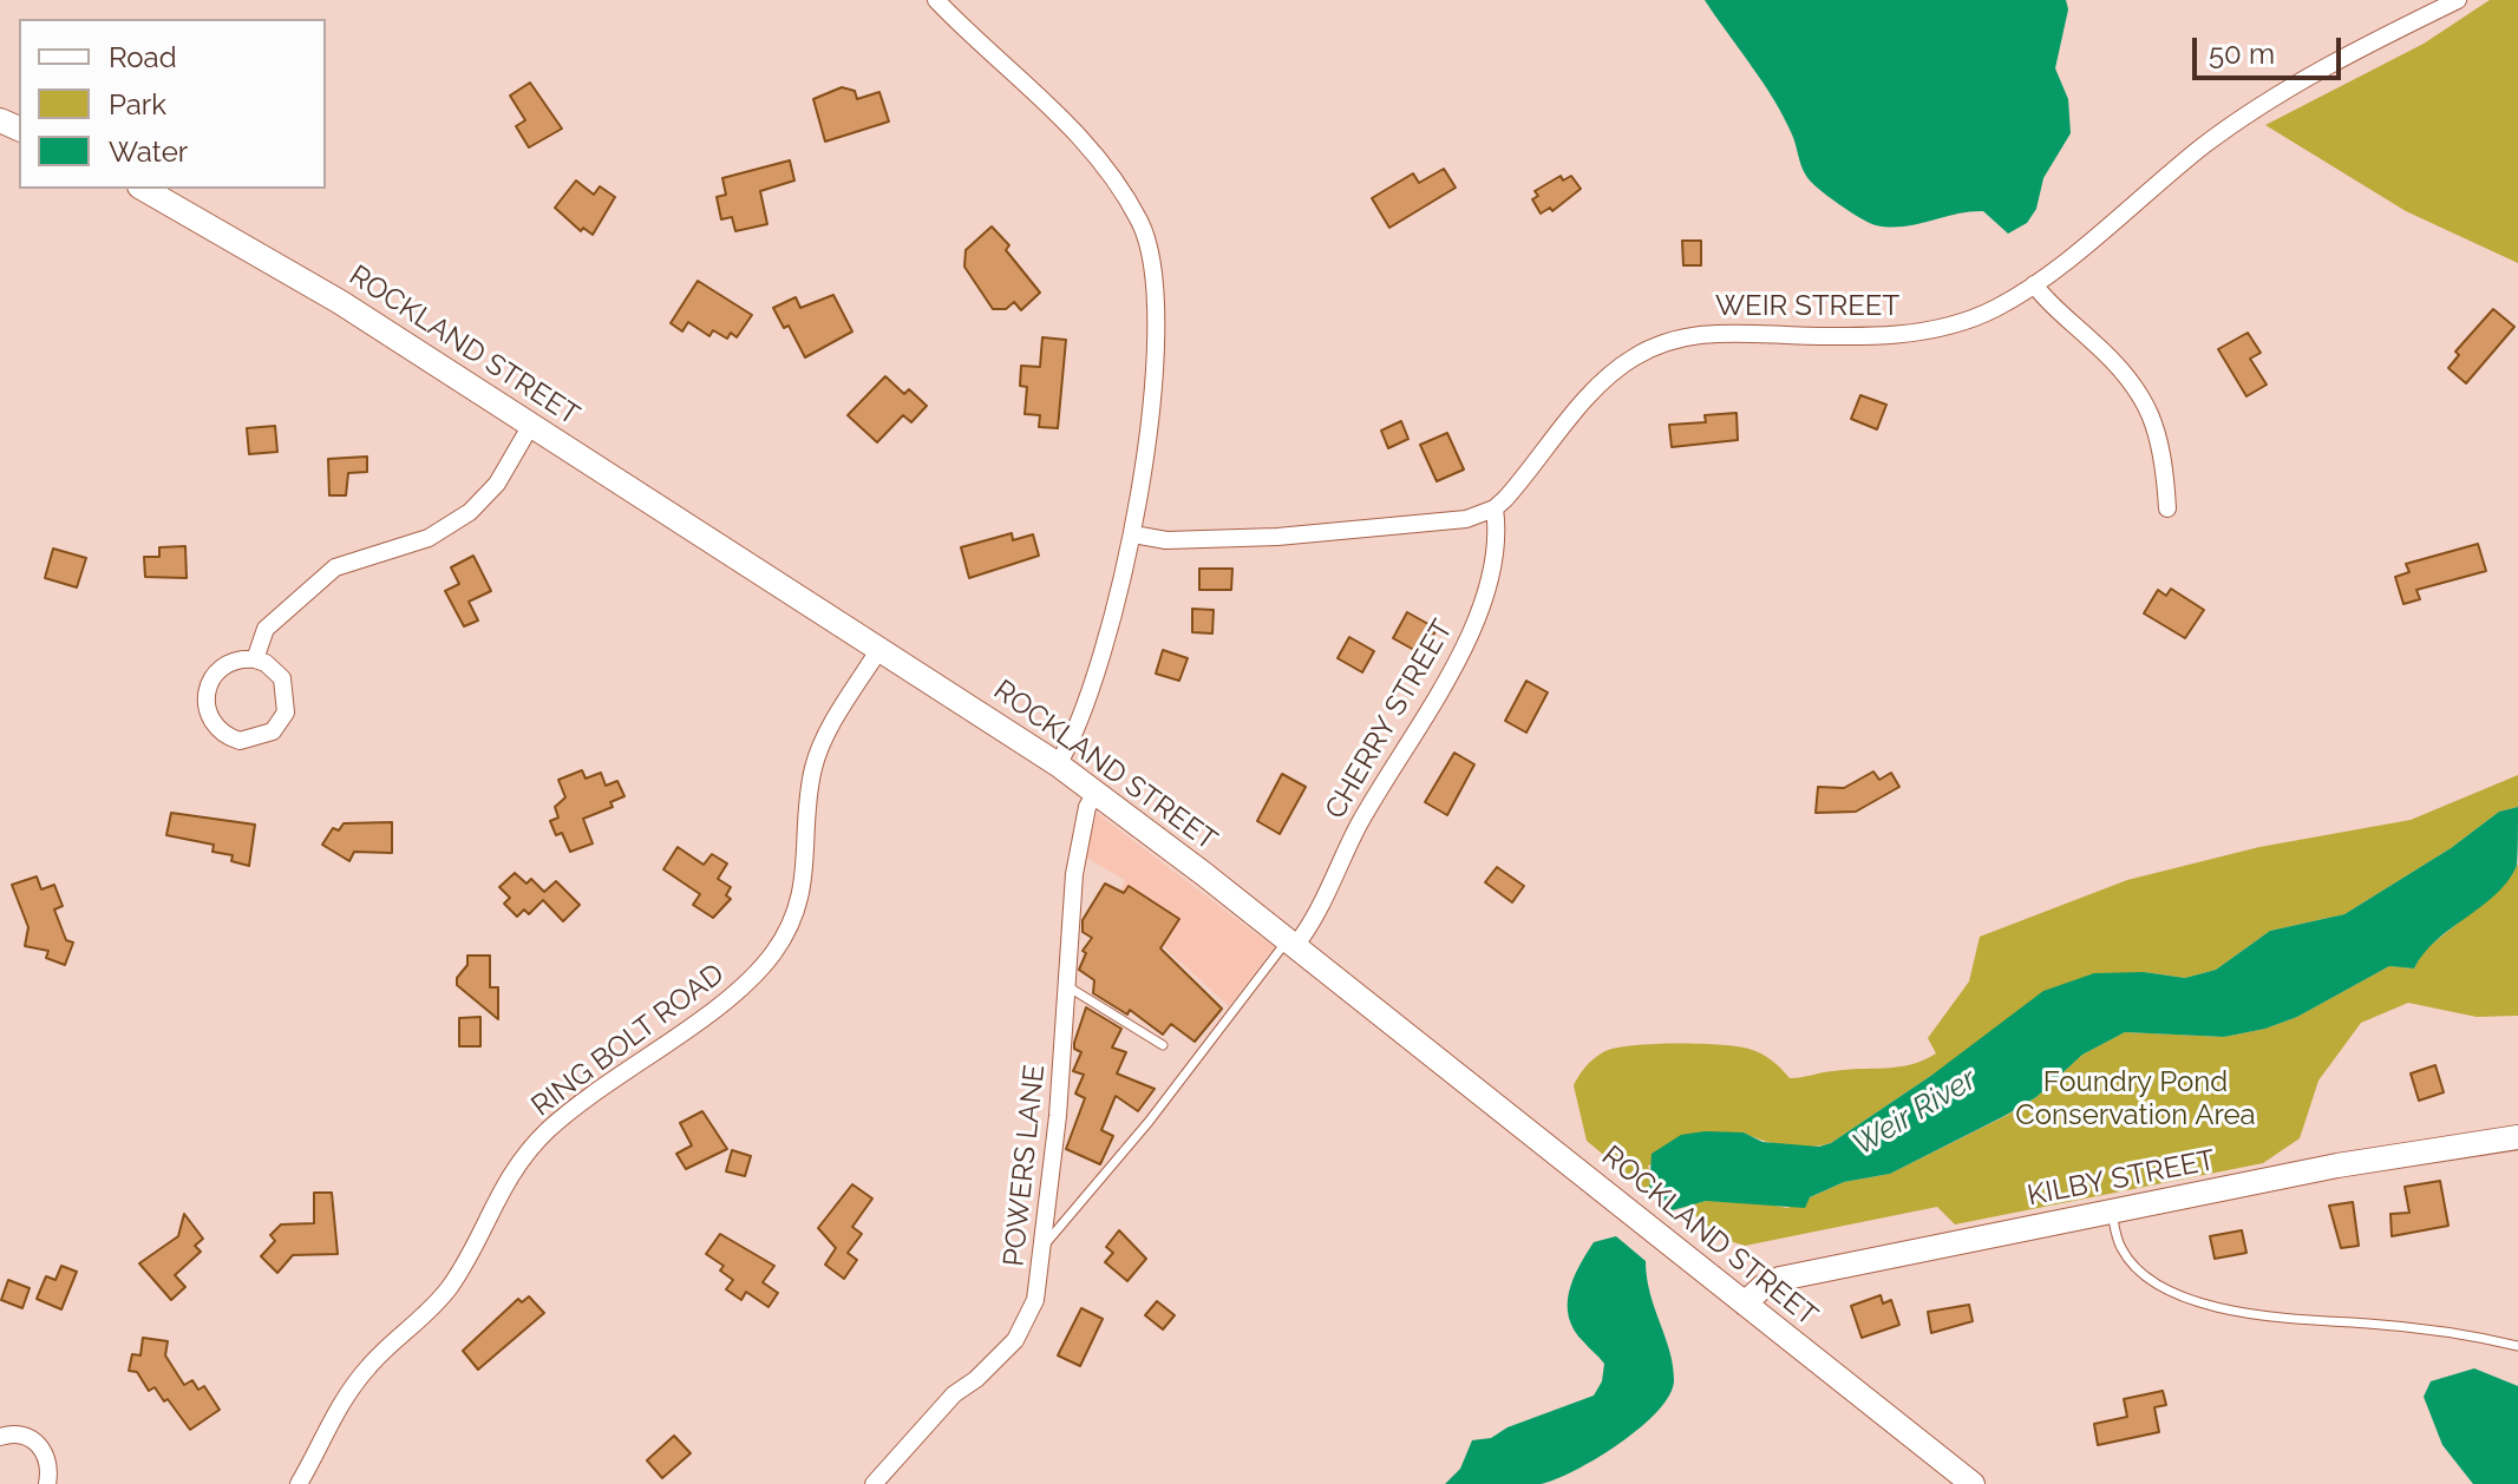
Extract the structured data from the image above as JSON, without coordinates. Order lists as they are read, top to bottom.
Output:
{
  "streets": {
    "main road": ["ROCKLAND STREET", "KILBY STREET"],
    "street": [
      "WEIR STREET",
      "CHERRY STREET",
      "RING BOLT ROAD",
      "POWERS LANE"
    ]
  },
  "crossings": [
    ["WEIR STREET", "CHERRY STREET"],
    ["ROCKLAND STREET", "CHERRY STREET"],
    ["ROCKLAND STREET", "RING BOLT ROAD"],
    ["ROCKLAND STREET", "POWERS LANE"],
    ["ROCKLAND STREET", "KILBY STREET"]
  ],
  "water": ["Weir River"],
  "parks": ["Foundry Pond Conservation Area"],
  "legend": ["Road", "Park", "Water"],
  "scale_bar": "50 m"
}
